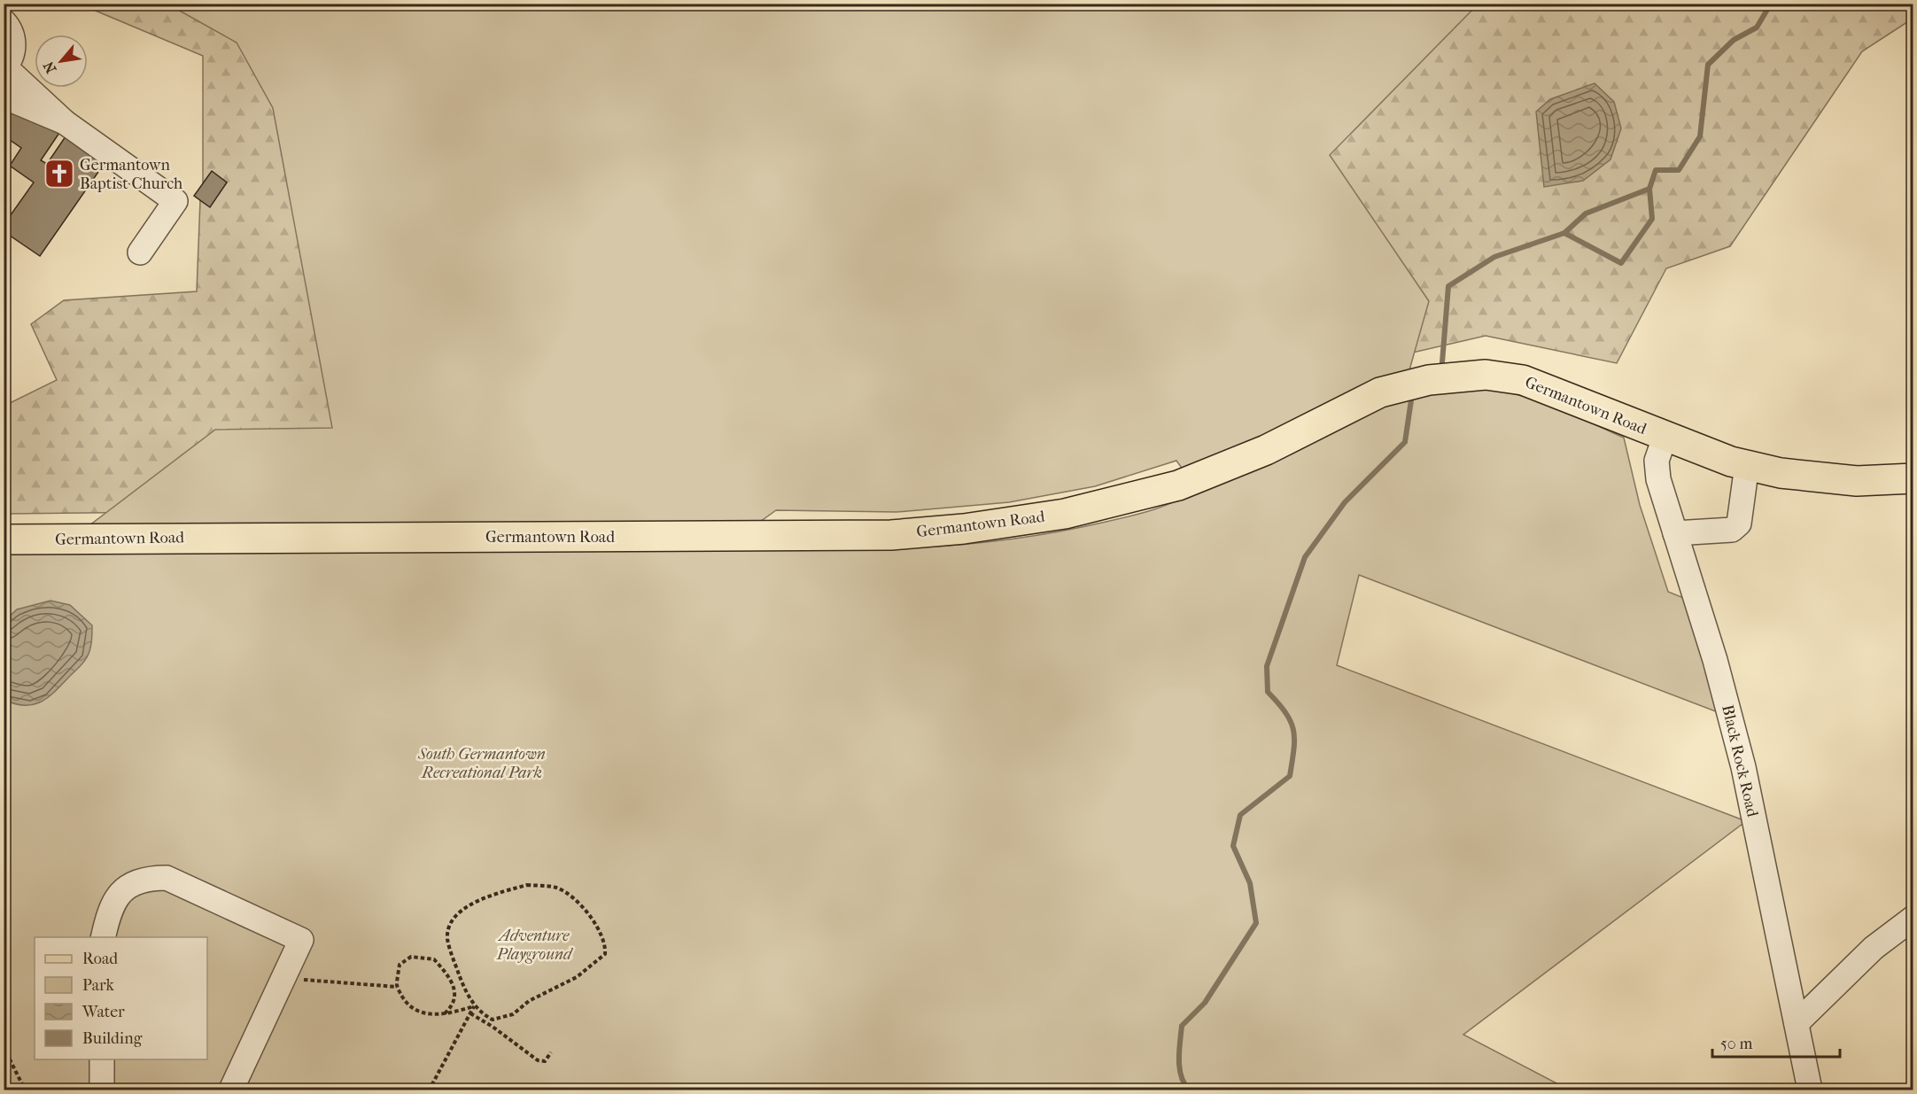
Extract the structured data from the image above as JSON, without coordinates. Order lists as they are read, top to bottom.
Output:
{
  "streets": {
    "main road": ["Germantown Road"],
    "street": ["Black Rock Road"]
  },
  "crossings": [
    ["Germantown Road", "Black Rock Road"]
  ],
  "parks": ["South Germantown Recreational Park", "Adventure Playground"],
  "places": {
    "church": ["Germantown Baptist Church"]
  },
  "legend": [
    "Road",
    "Park",
    "Water",
    "Building"
  ],
  "scale_bar": "50 m",
  "north": "bottom left"
}
